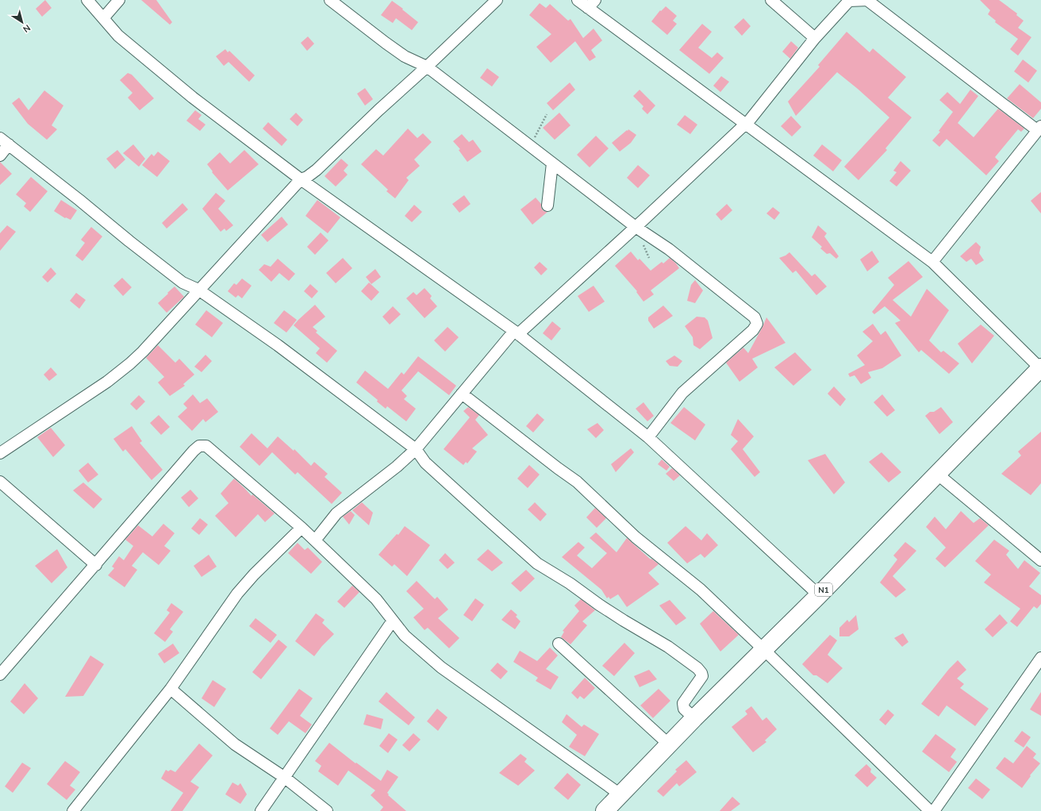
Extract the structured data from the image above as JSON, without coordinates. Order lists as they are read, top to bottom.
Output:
{
  "streets": {
    "highway": ["N1"]
  },
  "north": "bottom right"
}
